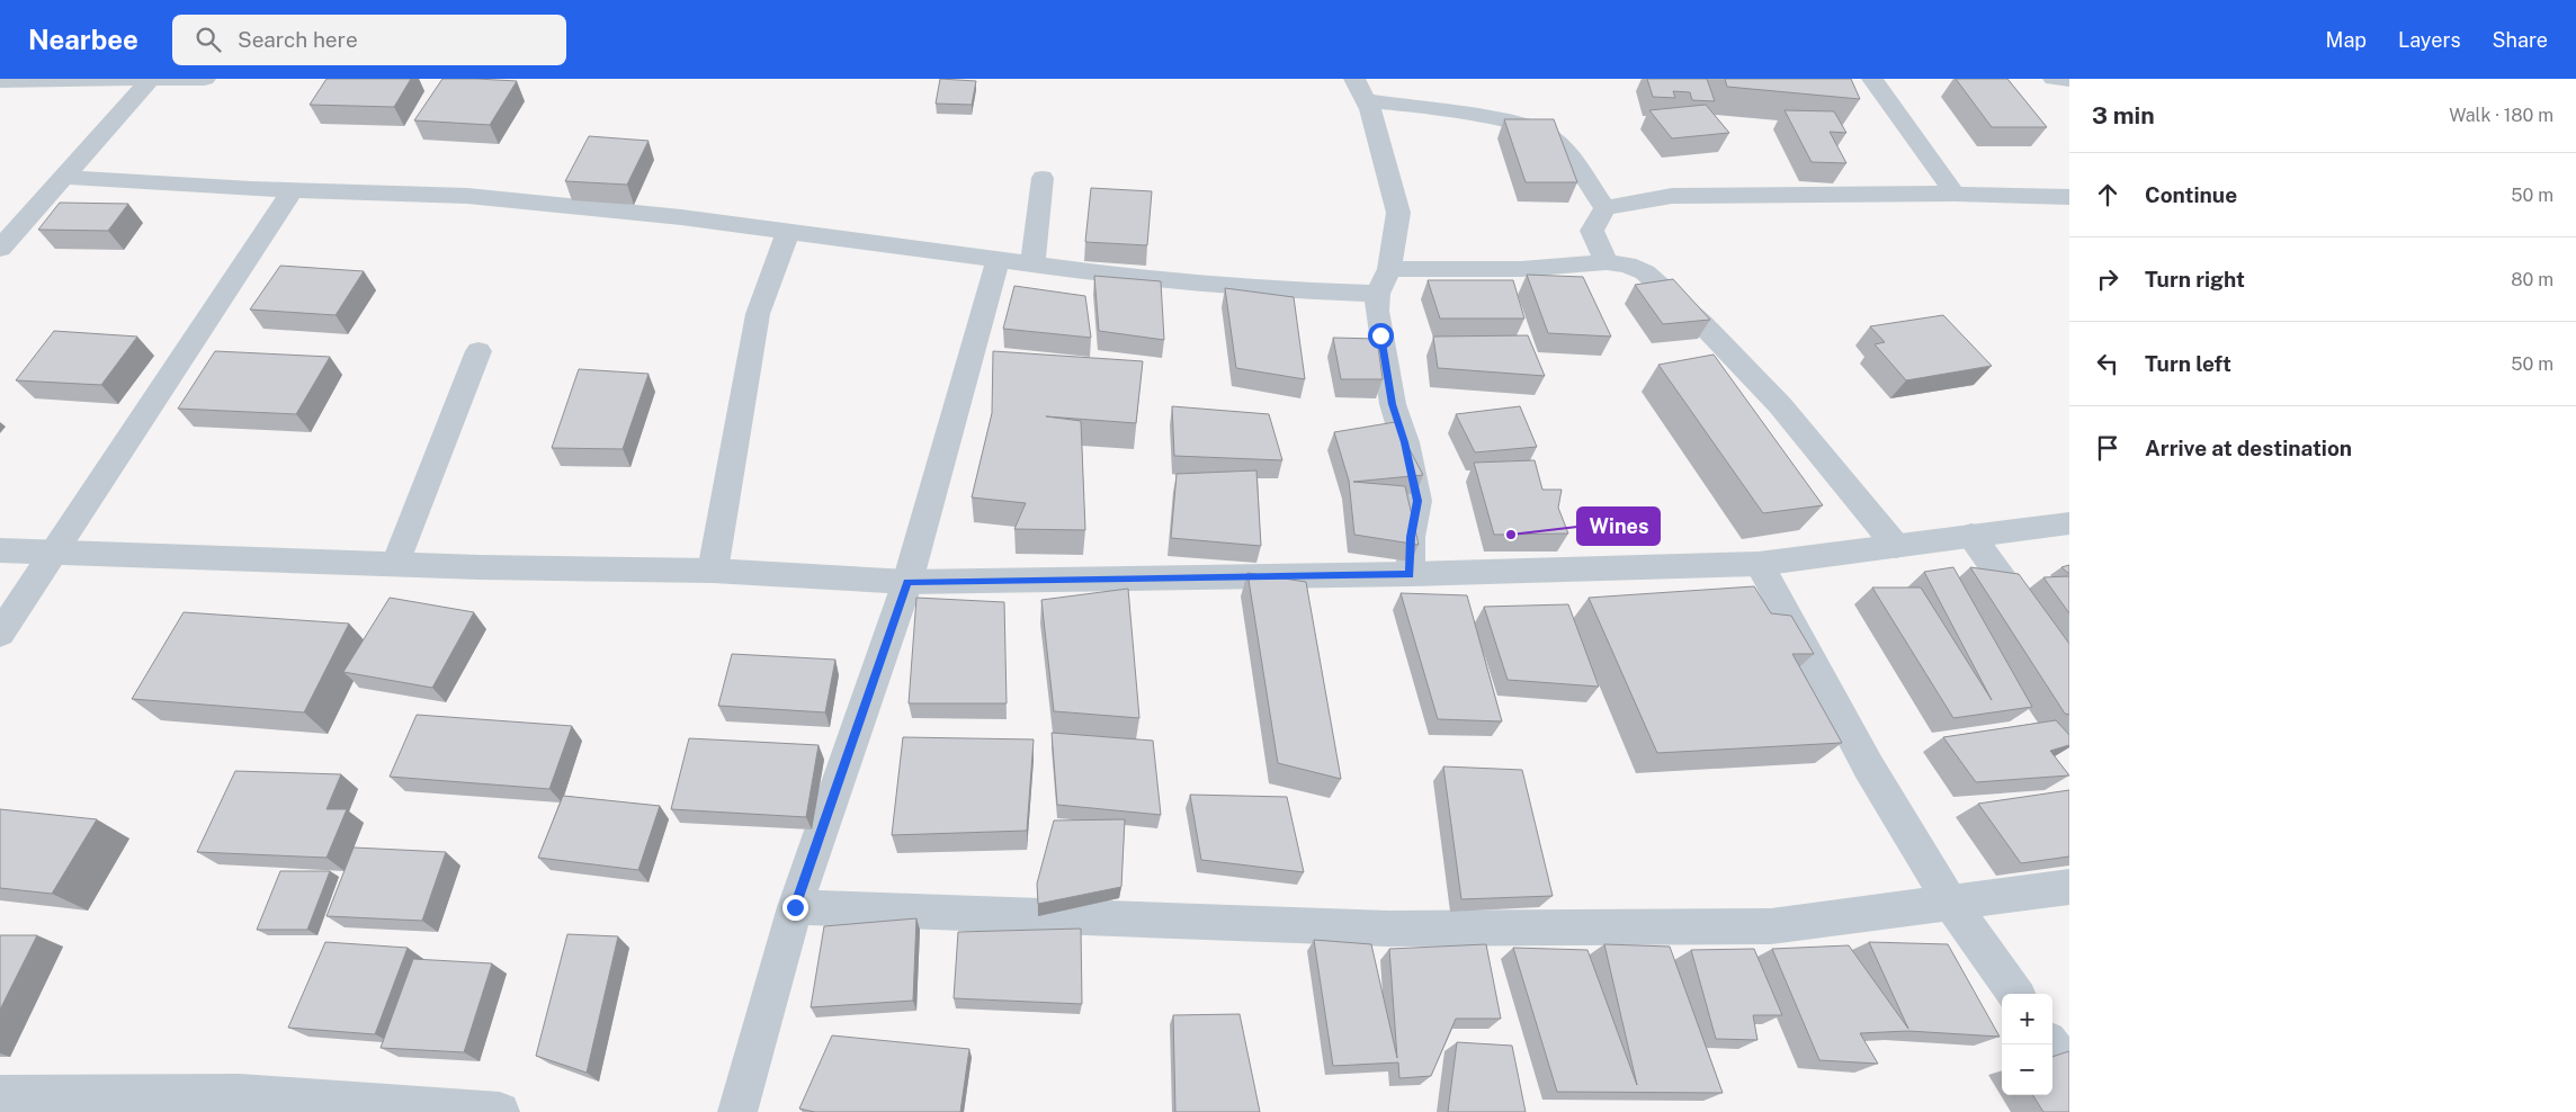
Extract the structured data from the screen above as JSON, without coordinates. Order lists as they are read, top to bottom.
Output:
{
  "places": ["Wines"],
  "page": {
    "header": "Nearbee",
    "search": "Search here",
    "nav": ["Map", "Layers", "Share"],
    "heading": ["3 min", "Walk · 180 m"],
    "list": [
      ["Continue", "50 m"],
      ["Turn right", "80 m"],
      ["Turn left", "50 m"],
      "Arrive at destination"
    ],
    "map_buttons": ["+", "−"]
  }
}
